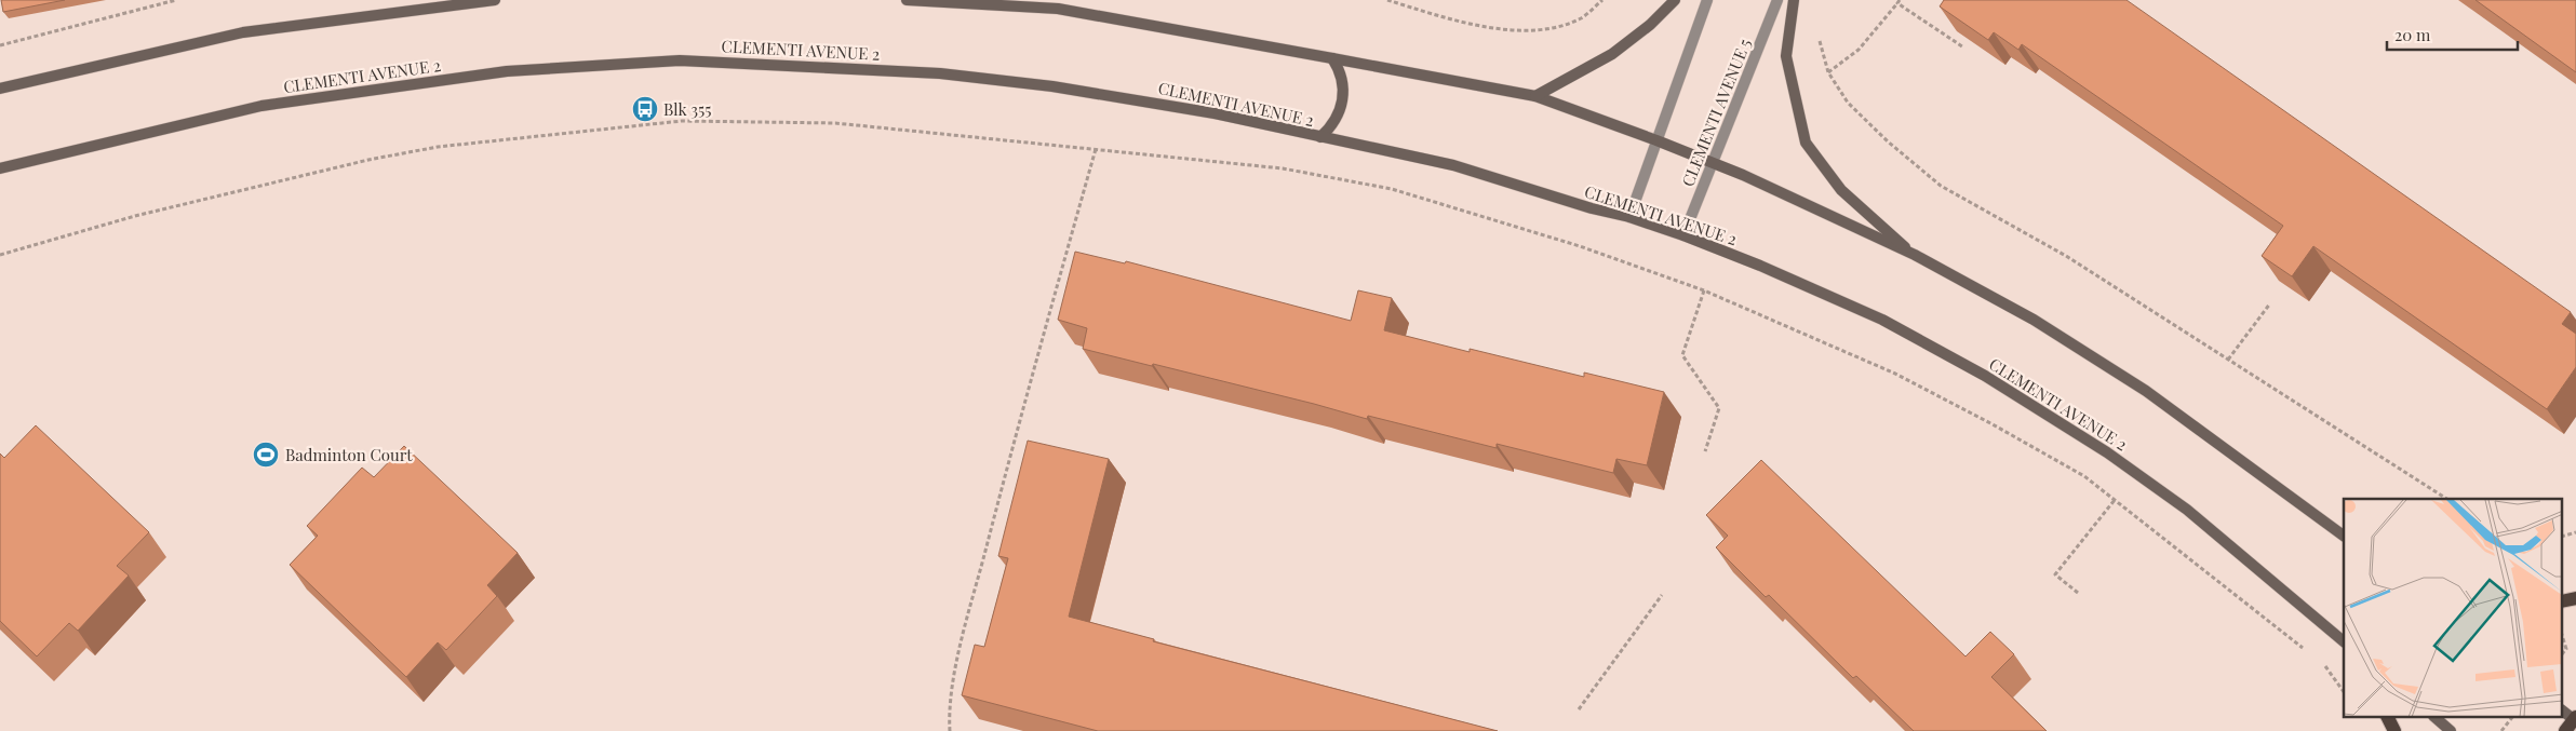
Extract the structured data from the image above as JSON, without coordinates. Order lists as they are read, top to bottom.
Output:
{
  "streets": {
    "main road": ["CLEMENTI AVENUE 2"],
    "street": ["CLEMENTI AVENUE 5"]
  },
  "crossings": [
    ["CLEMENTI AVENUE 2", "CLEMENTI AVENUE 5"]
  ],
  "places": {
    "bus stop": ["Blk 355"],
    "sports": ["Badminton Court"]
  },
  "scale_bar": "20 m"
}
